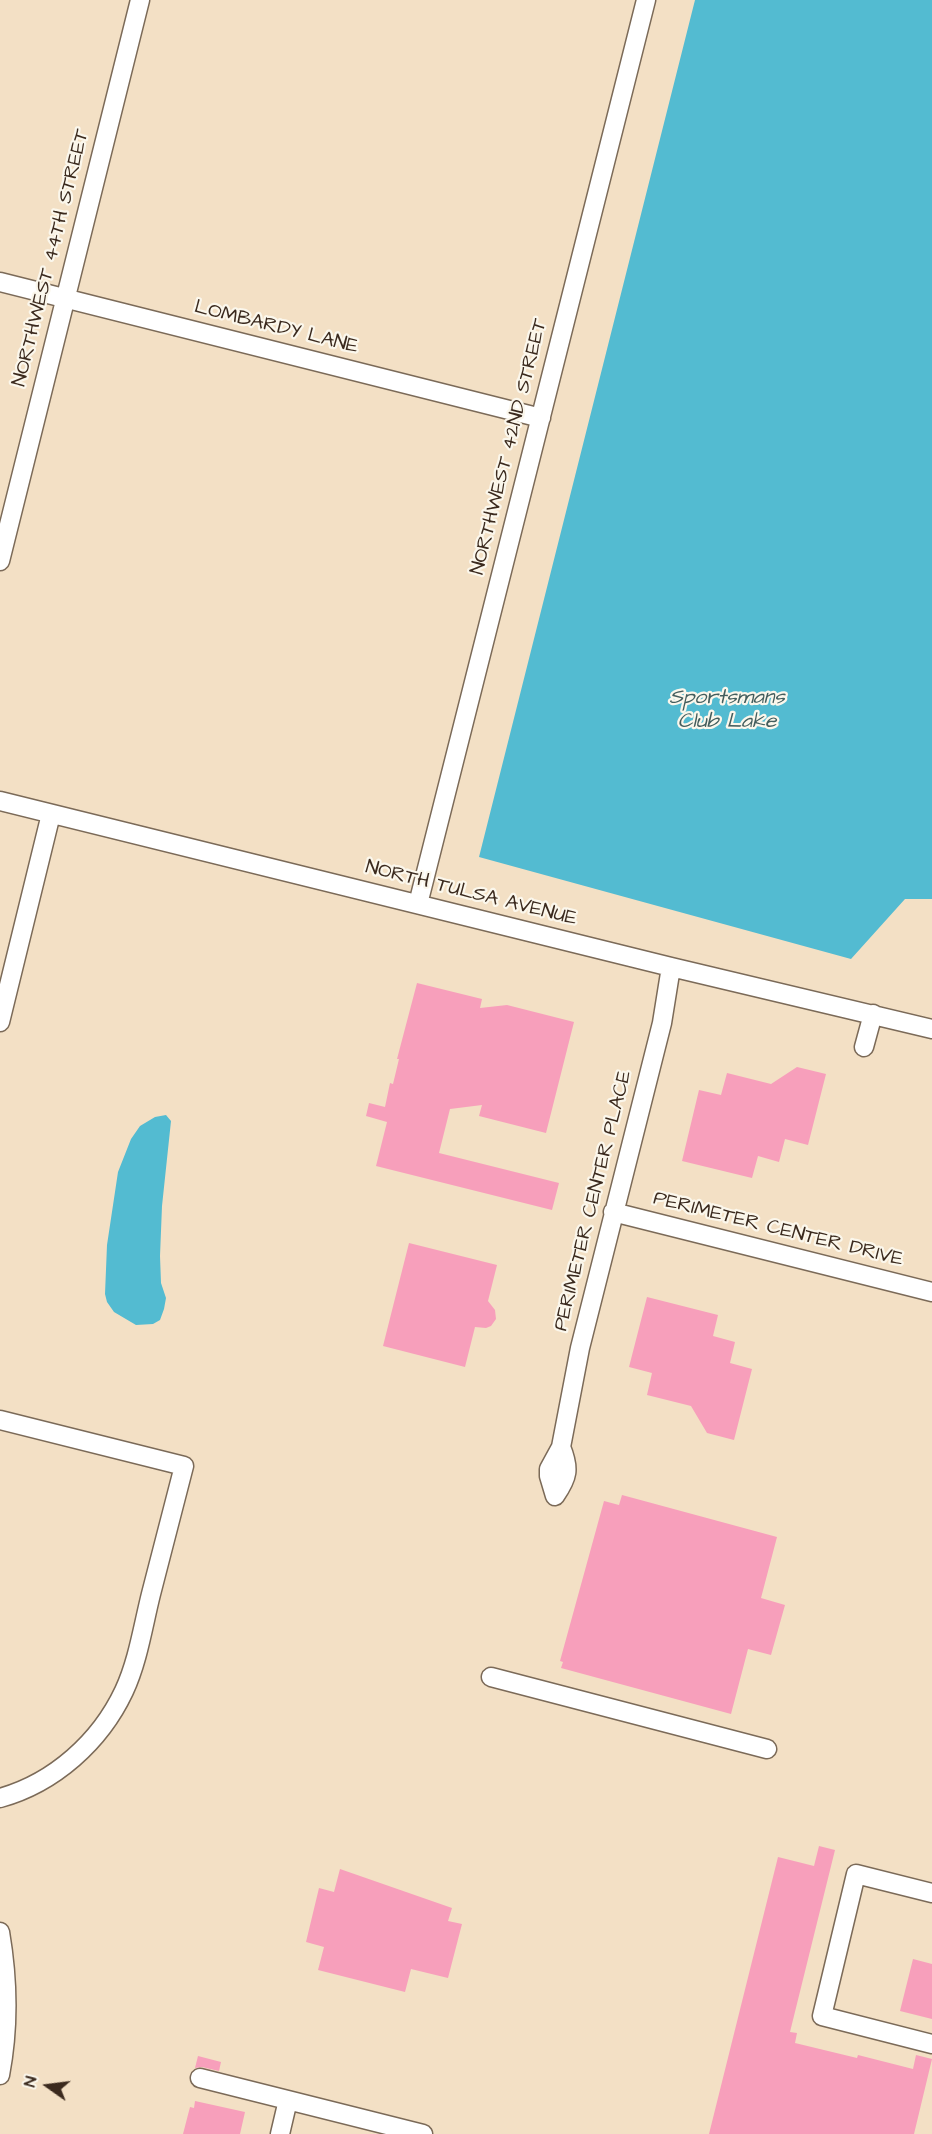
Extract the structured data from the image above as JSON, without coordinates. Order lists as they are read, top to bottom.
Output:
{
  "streets": {
    "street": [
      "NORTHWEST 44TH STREET",
      "LOMBARDY LANE",
      "NORTHWEST 42ND STREET",
      "NORTH TULSA AVENUE",
      "PERIMETER CENTER PLACE",
      "PERIMETER CENTER DRIVE"
    ]
  },
  "crossings": [
    ["NORTHWEST 44TH STREET", "LOMBARDY LANE"],
    ["LOMBARDY LANE", "NORTHWEST 42ND STREET"],
    ["NORTHWEST 42ND STREET", "NORTH TULSA AVENUE"],
    ["NORTH TULSA AVENUE", "PERIMETER CENTER PLACE"],
    ["PERIMETER CENTER PLACE", "PERIMETER CENTER DRIVE"]
  ],
  "water": ["Sportsmans Club Lake"],
  "north": "left"
}
